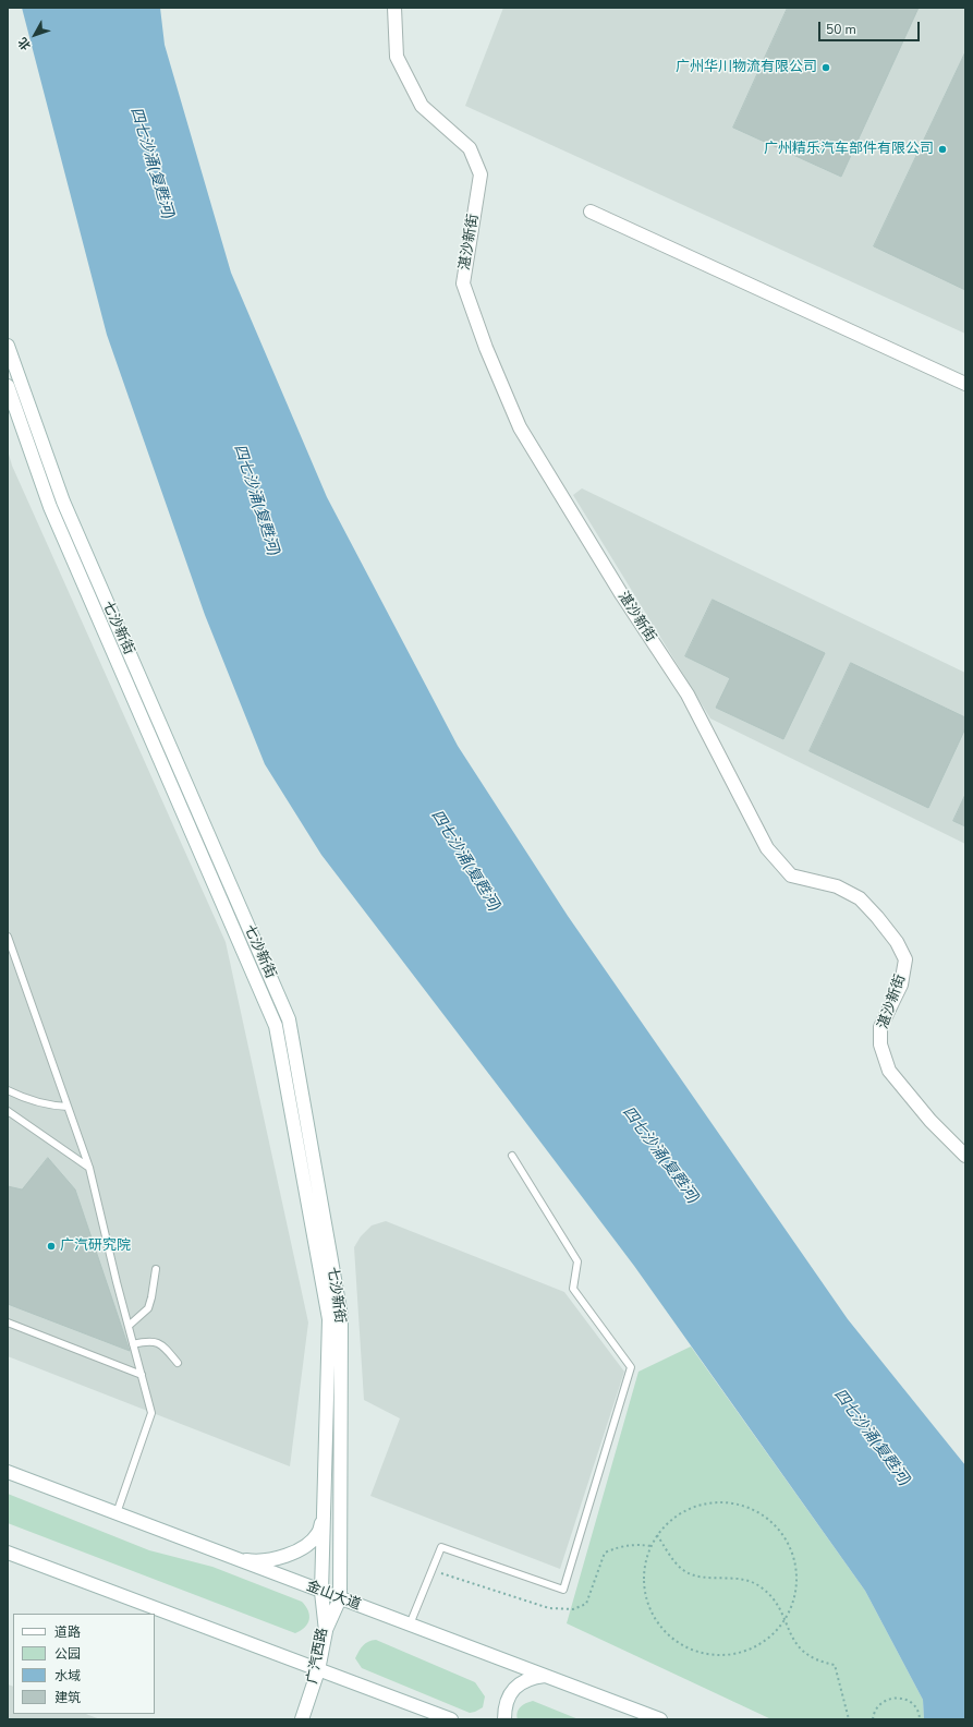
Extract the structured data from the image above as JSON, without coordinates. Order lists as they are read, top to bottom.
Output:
{
  "streets": {
    "street": [
      "湛沙新街",
      "七沙新街",
      "金山大道",
      "广汽西路"
    ]
  },
  "crossings": [
    ["七沙新街", "金山大道"],
    ["七沙新街", "广汽西路"],
    ["金山大道", "广汽西路"]
  ],
  "water": ["四七沙涌(复甦河)"],
  "places": ["广州华川物流有限公司", "广州精乐汽车部件有限公司", "广汽研究院"],
  "legend": [
    "道路",
    "公园",
    "水域",
    "建筑"
  ],
  "scale_bar": "50 m",
  "north": "bottom left"
}
